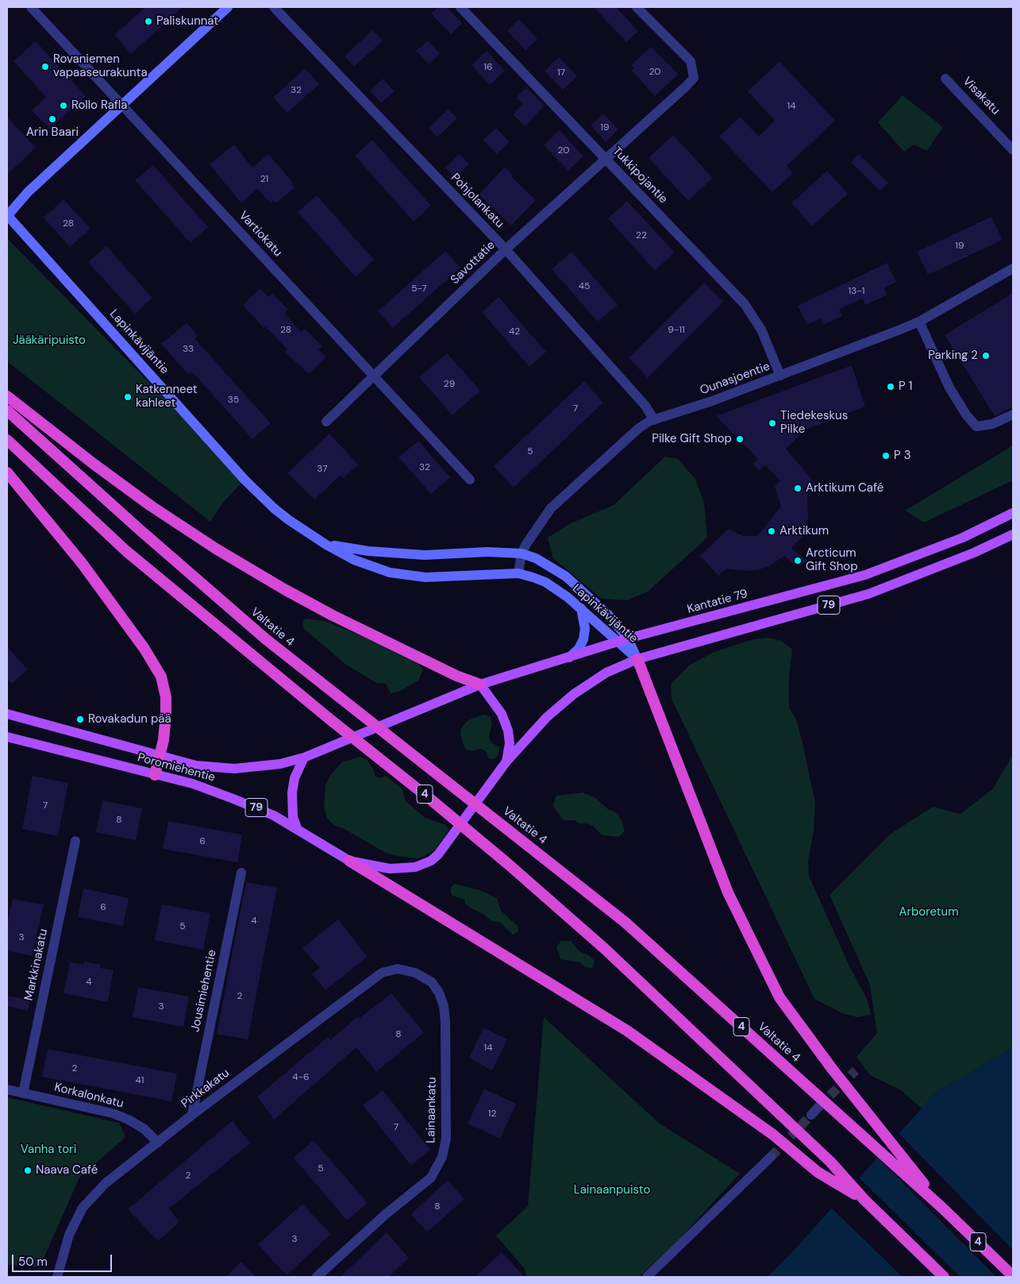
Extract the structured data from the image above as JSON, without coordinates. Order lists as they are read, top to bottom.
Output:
{
  "streets": {
    "highway": ["Valtatie 4", "4"],
    "main road": [
      "Lapinkävijäntie",
      "Kantatie 79",
      "79",
      "Poromiehentie"
    ],
    "street": [
      "Visakatu",
      "Tukkipojantie",
      "Pohjolankatu",
      "Vartiokatu",
      "Savottatie",
      "Ounasjoentie",
      "Markkinakatu",
      "Jousimiehentie",
      "Pirkkakatu",
      "Korkalonkatu",
      "Lainaankatu"
    ]
  },
  "crossings": [
    ["Tukkipojantie", "Savottatie"],
    ["Tukkipojantie", "Ounasjoentie"],
    ["Pohjolankatu", "Savottatie"],
    ["Pohjolankatu", "Ounasjoentie"],
    ["Vartiokatu", "Savottatie"],
    ["Lapinkävijäntie", "Ounasjoentie"],
    ["Lapinkävijäntie", "Kantatie 79"],
    ["Lapinkävijäntie", "79"],
    ["Kantatie 79", "Poromiehentie"],
    ["79", "Poromiehentie"],
    ["Markkinakatu", "Korkalonkatu"],
    ["Jousimiehentie", "Pirkkakatu"],
    ["Pirkkakatu", "Korkalonkatu"],
    ["Pirkkakatu", "Lainaankatu"]
  ],
  "parks": [
    "Jääkäripuisto",
    "Arboretum",
    "Vanha tori",
    "Lainaanpuisto"
  ],
  "places": [
    "Paliskunnat",
    "Rovaniemen vapaaseurakunta",
    "Rollo Rafla",
    "Arin Baari",
    "Parking 2",
    "P 1",
    "Katkenneet kahleet",
    "Tiedekeskus Pilke",
    "Pilke Gift Shop",
    "P 3",
    "Arktikum Café",
    "Arktikum",
    "Arcticum Gift Shop",
    "Rovakadun pää",
    "Naava Café"
  ],
  "house_numbers": [
    "16",
    "20",
    "17",
    "32",
    "14",
    "19",
    "20",
    "21",
    "28",
    "22",
    "19",
    "45",
    "5-7",
    "13-1",
    "28",
    "9-11",
    "42",
    "33",
    "29",
    "35",
    "7",
    "5",
    "32",
    "37",
    "7",
    "8",
    "6",
    "6",
    "4",
    "5",
    "3",
    "4",
    "2",
    "3",
    "8",
    "14",
    "2",
    "4-6",
    "41",
    "12",
    "7",
    "5",
    "2",
    "8",
    "3"
  ],
  "scale_bar": "50 m"
}
